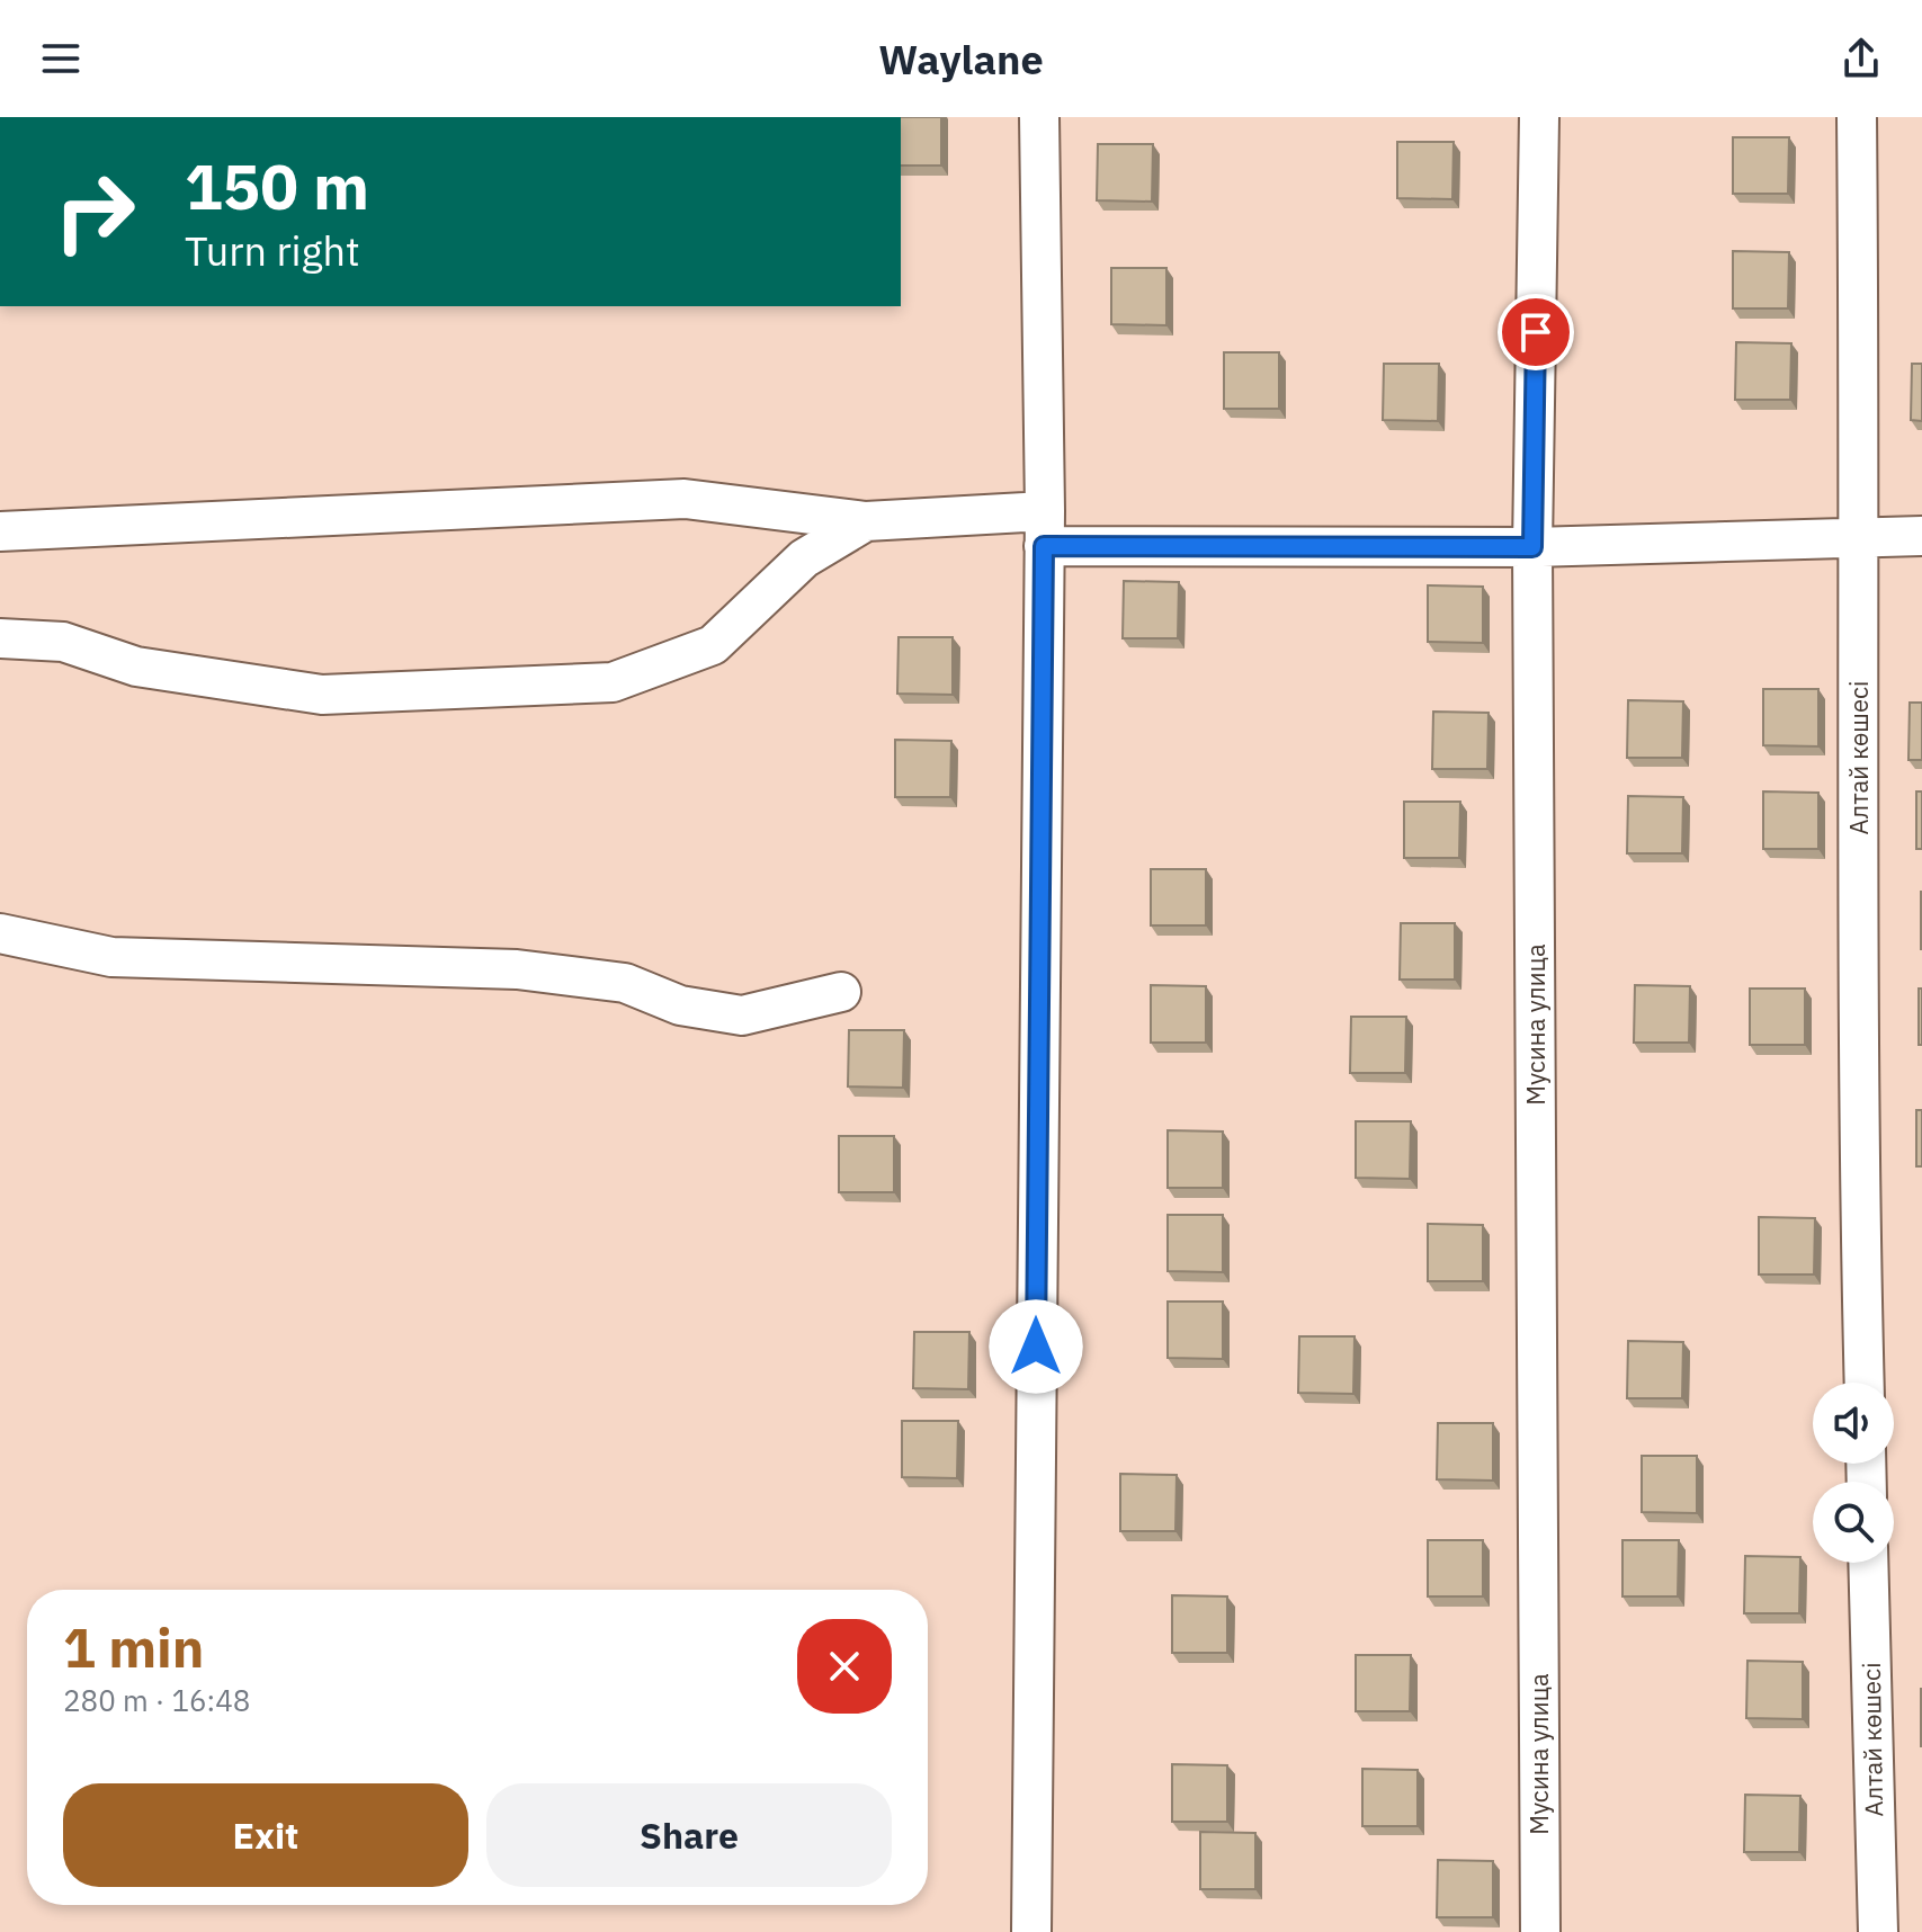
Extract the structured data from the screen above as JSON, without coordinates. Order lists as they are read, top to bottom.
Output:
{
  "streets": {
    "street": ["Алтай көшесі", "Мусина улица"]
  },
  "page": {
    "header": "Waylane",
    "turn": ["150 m", "Turn right"],
    "heading": ["1 min", "280 m · 16:48"],
    "buttons": ["Exit", "Share"]
  }
}
